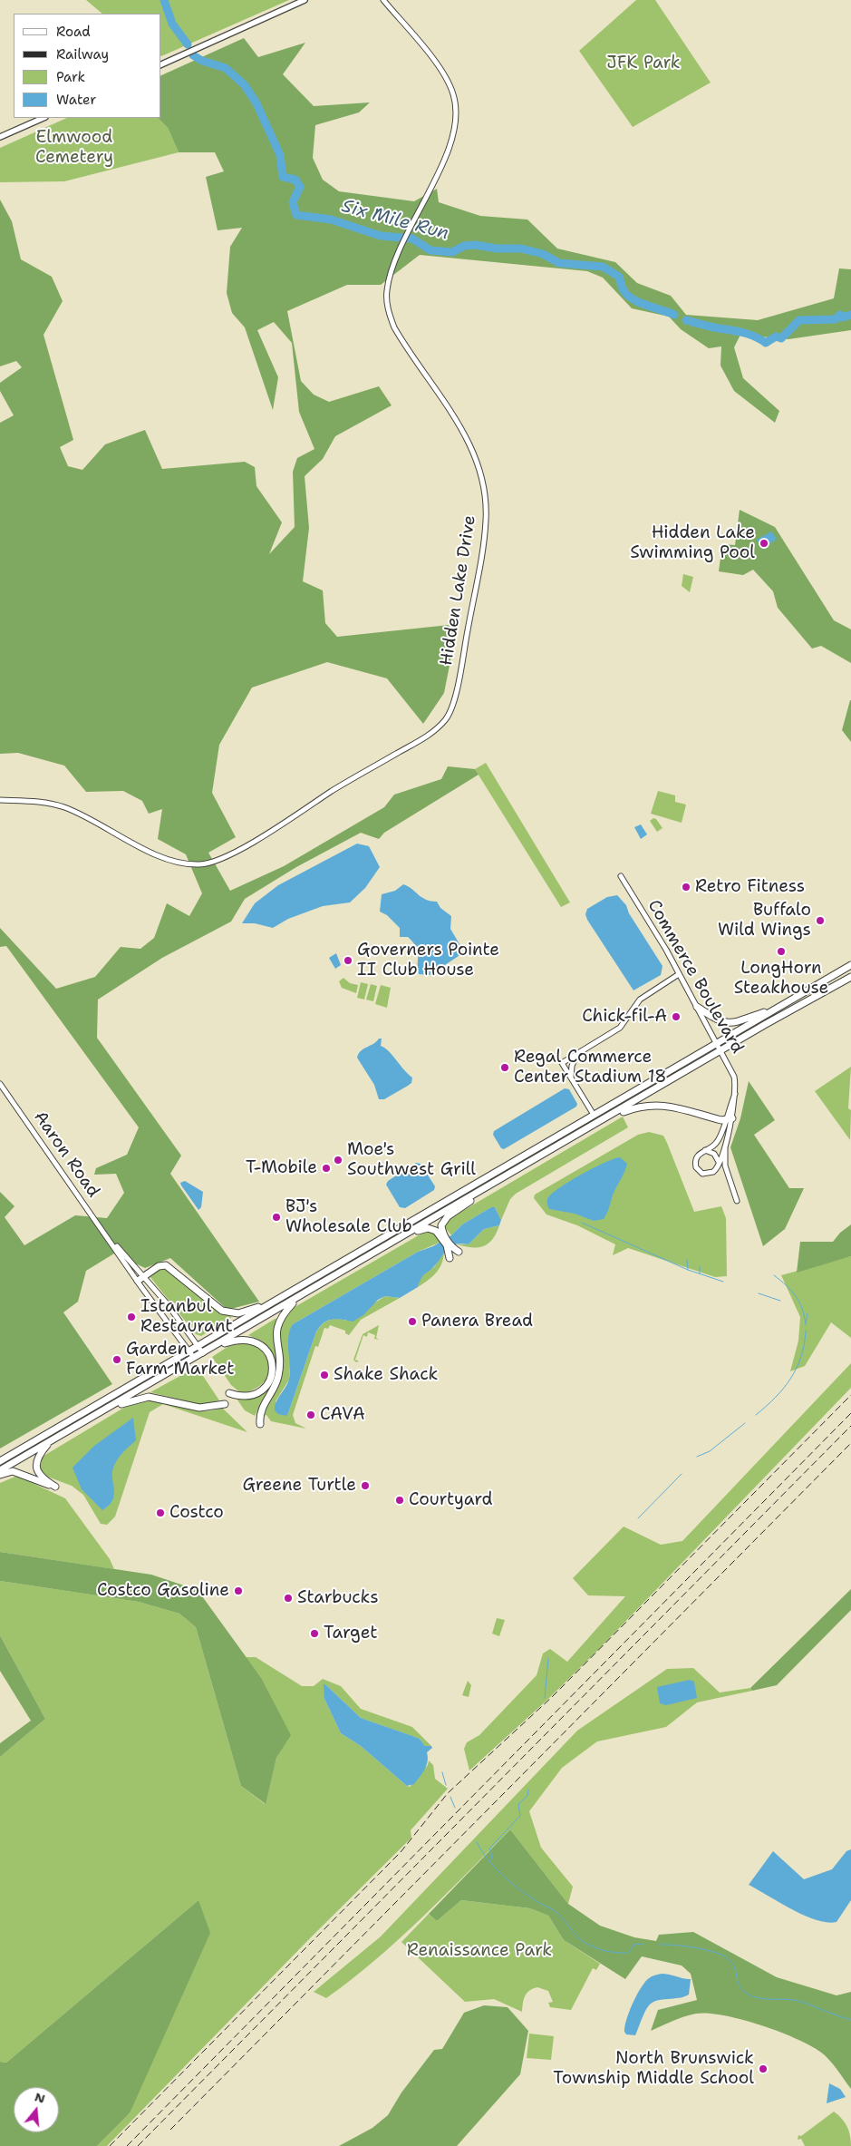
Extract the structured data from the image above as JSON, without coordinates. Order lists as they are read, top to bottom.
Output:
{
  "streets": {
    "street": ["Hidden Lake Drive", "Commerce Boulevard", "Aaron Road"]
  },
  "water": ["Six Mile Run"],
  "parks": ["JFK Park", "Elmwood Cemetery", "Renaissance Park"],
  "places": [
    "Hidden Lake Swimming Pool",
    "Retro Fitness",
    "Buffalo Wild Wings",
    "LongHorn Steakhouse",
    "Governers Pointe II Club House",
    "Chick-fil-A",
    "Regal Commerce Center Stadium 18",
    "Moe's Southwest Grill",
    "T-Mobile",
    "BJ's Wholesale Club",
    "Istanbul Restaurant",
    "Panera Bread",
    "Garden Farm Market",
    "Shake Shack",
    "CAVA",
    "Greene Turtle",
    "Courtyard",
    "Costco",
    "Costco Gasoline",
    "Starbucks",
    "Target",
    "North Brunswick Township Middle School"
  ],
  "legend": [
    "Road",
    "Railway",
    "Park",
    "Water"
  ],
  "north": "top"
}
